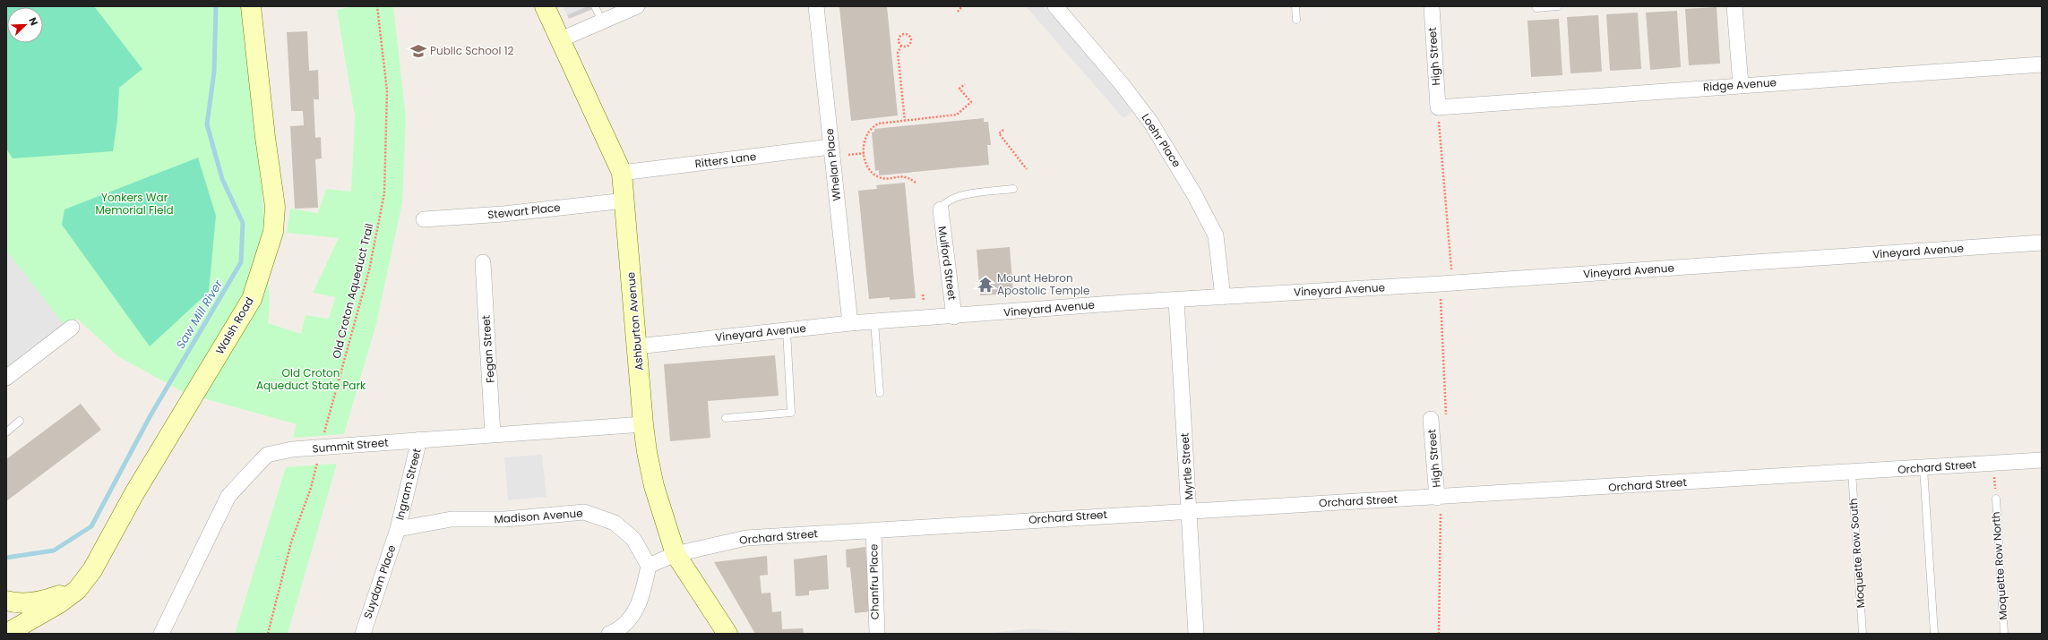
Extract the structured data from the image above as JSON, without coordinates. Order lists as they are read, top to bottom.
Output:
{
  "streets": {
    "street": [
      "High Street",
      "Ridge Avenue",
      "Loehr Place",
      "Ritters Lane",
      "Whelan Place",
      "Stewart Place",
      "Vineyard Avenue",
      "Mulford Street",
      "Ashburton Avenue",
      "Walsh Road",
      "Fegan Street",
      "Summit Street",
      "Myrtle Street",
      "Orchard Street",
      "Ingram Street",
      "Madison Avenue",
      "Suydam Place",
      "Chanfru Place"
    ],
    "lane": ["Moquette Row South", "Moquette Row North"],
    "path": ["Old Croton Aqueduct Trail"]
  },
  "crossings": [
    ["High Street", "Ridge Avenue"],
    ["High Street", "Orchard Street"],
    ["Loehr Place", "Vineyard Avenue"],
    ["Ritters Lane", "Whelan Place"],
    ["Ritters Lane", "Ashburton Avenue"],
    ["Whelan Place", "Vineyard Avenue"],
    ["Stewart Place", "Ashburton Avenue"],
    ["Vineyard Avenue", "Mulford Street"],
    ["Vineyard Avenue", "Ashburton Avenue"],
    ["Vineyard Avenue", "Myrtle Street"],
    ["Old Croton Aqueduct Trail", "Summit Street"],
    ["Ashburton Avenue", "Summit Street"],
    ["Ashburton Avenue", "Orchard Street"],
    ["Fegan Street", "Summit Street"],
    ["Summit Street", "Ingram Street"],
    ["Myrtle Street", "Orchard Street"],
    ["Orchard Street", "Moquette Row South"],
    ["Orchard Street", "Chanfru Place"],
    ["Ingram Street", "Madison Avenue"],
    ["Ingram Street", "Suydam Place"],
    ["Madison Avenue", "Suydam Place"]
  ],
  "water": ["Saw Mill River"],
  "parks": ["Yonkers War Memorial Field", "Old Croton Aqueduct State Park"],
  "places": {
    "school or university": ["Public School 12"],
    "temple": ["Mount Hebron Apostolic Temple"]
  },
  "north": "top right"
}
